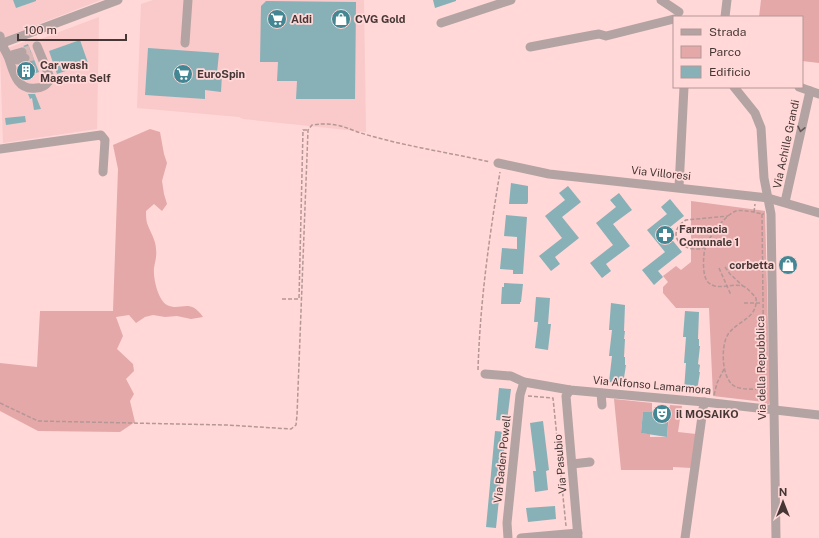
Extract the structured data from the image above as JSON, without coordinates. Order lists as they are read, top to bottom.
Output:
{
  "streets": {
    "street": [
      "Via Achille Grandi",
      "Via Villoresi",
      "Via della Repubblica",
      "Via Alfonso Lamarmora",
      "Via Baden Powell",
      "Via Pasubio"
    ]
  },
  "crossings": [
    ["Via Achille Grandi", "Via Villoresi"],
    ["Via Villoresi", "Via della Repubblica"],
    ["Via della Repubblica", "Via Alfonso Lamarmora"],
    ["Via Alfonso Lamarmora", "Via Baden Powell"],
    ["Via Alfonso Lamarmora", "Via Pasubio"]
  ],
  "one_way": ["Via Achille Grandi"],
  "places": {
    "supermarket": ["Aldi", "EuroSpin"],
    "shop": ["CVG Gold", "corbetta"],
    "building": ["Car wash Magenta Self"],
    "pharmacy": ["Farmacia Comunale 1"],
    "theatre": ["il MOSAIKO"]
  },
  "legend": ["Strada", "Parco", "Edificio"],
  "scale_bar": "100 m",
  "north": "top"
}
